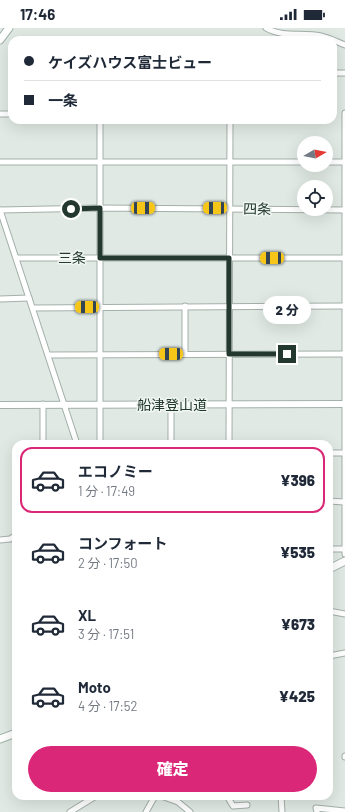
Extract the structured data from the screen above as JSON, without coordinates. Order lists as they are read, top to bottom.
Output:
{
  "streets": {
    "street": ["四条", "三条", "船津登山道"]
  },
  "north": "right",
  "page": {
    "status": "17:46",
    "banner": ["ケイズハウス富士ビュー", "一条"],
    "bubble": "2 分",
    "list": [
      {
        "name": "エコノミー",
        "note": "1 分 · 17:49",
        "value": "¥396"
      },
      {
        "name": "コンフォート",
        "note": "2 分 · 17:50",
        "value": "¥535"
      },
      {
        "name": "XL",
        "note": "3 分 · 17:51",
        "value": "¥673"
      },
      {
        "name": "Moto",
        "note": "4 分 · 17:52",
        "value": "¥425"
      }
    ],
    "buttons": "確定"
  }
}
